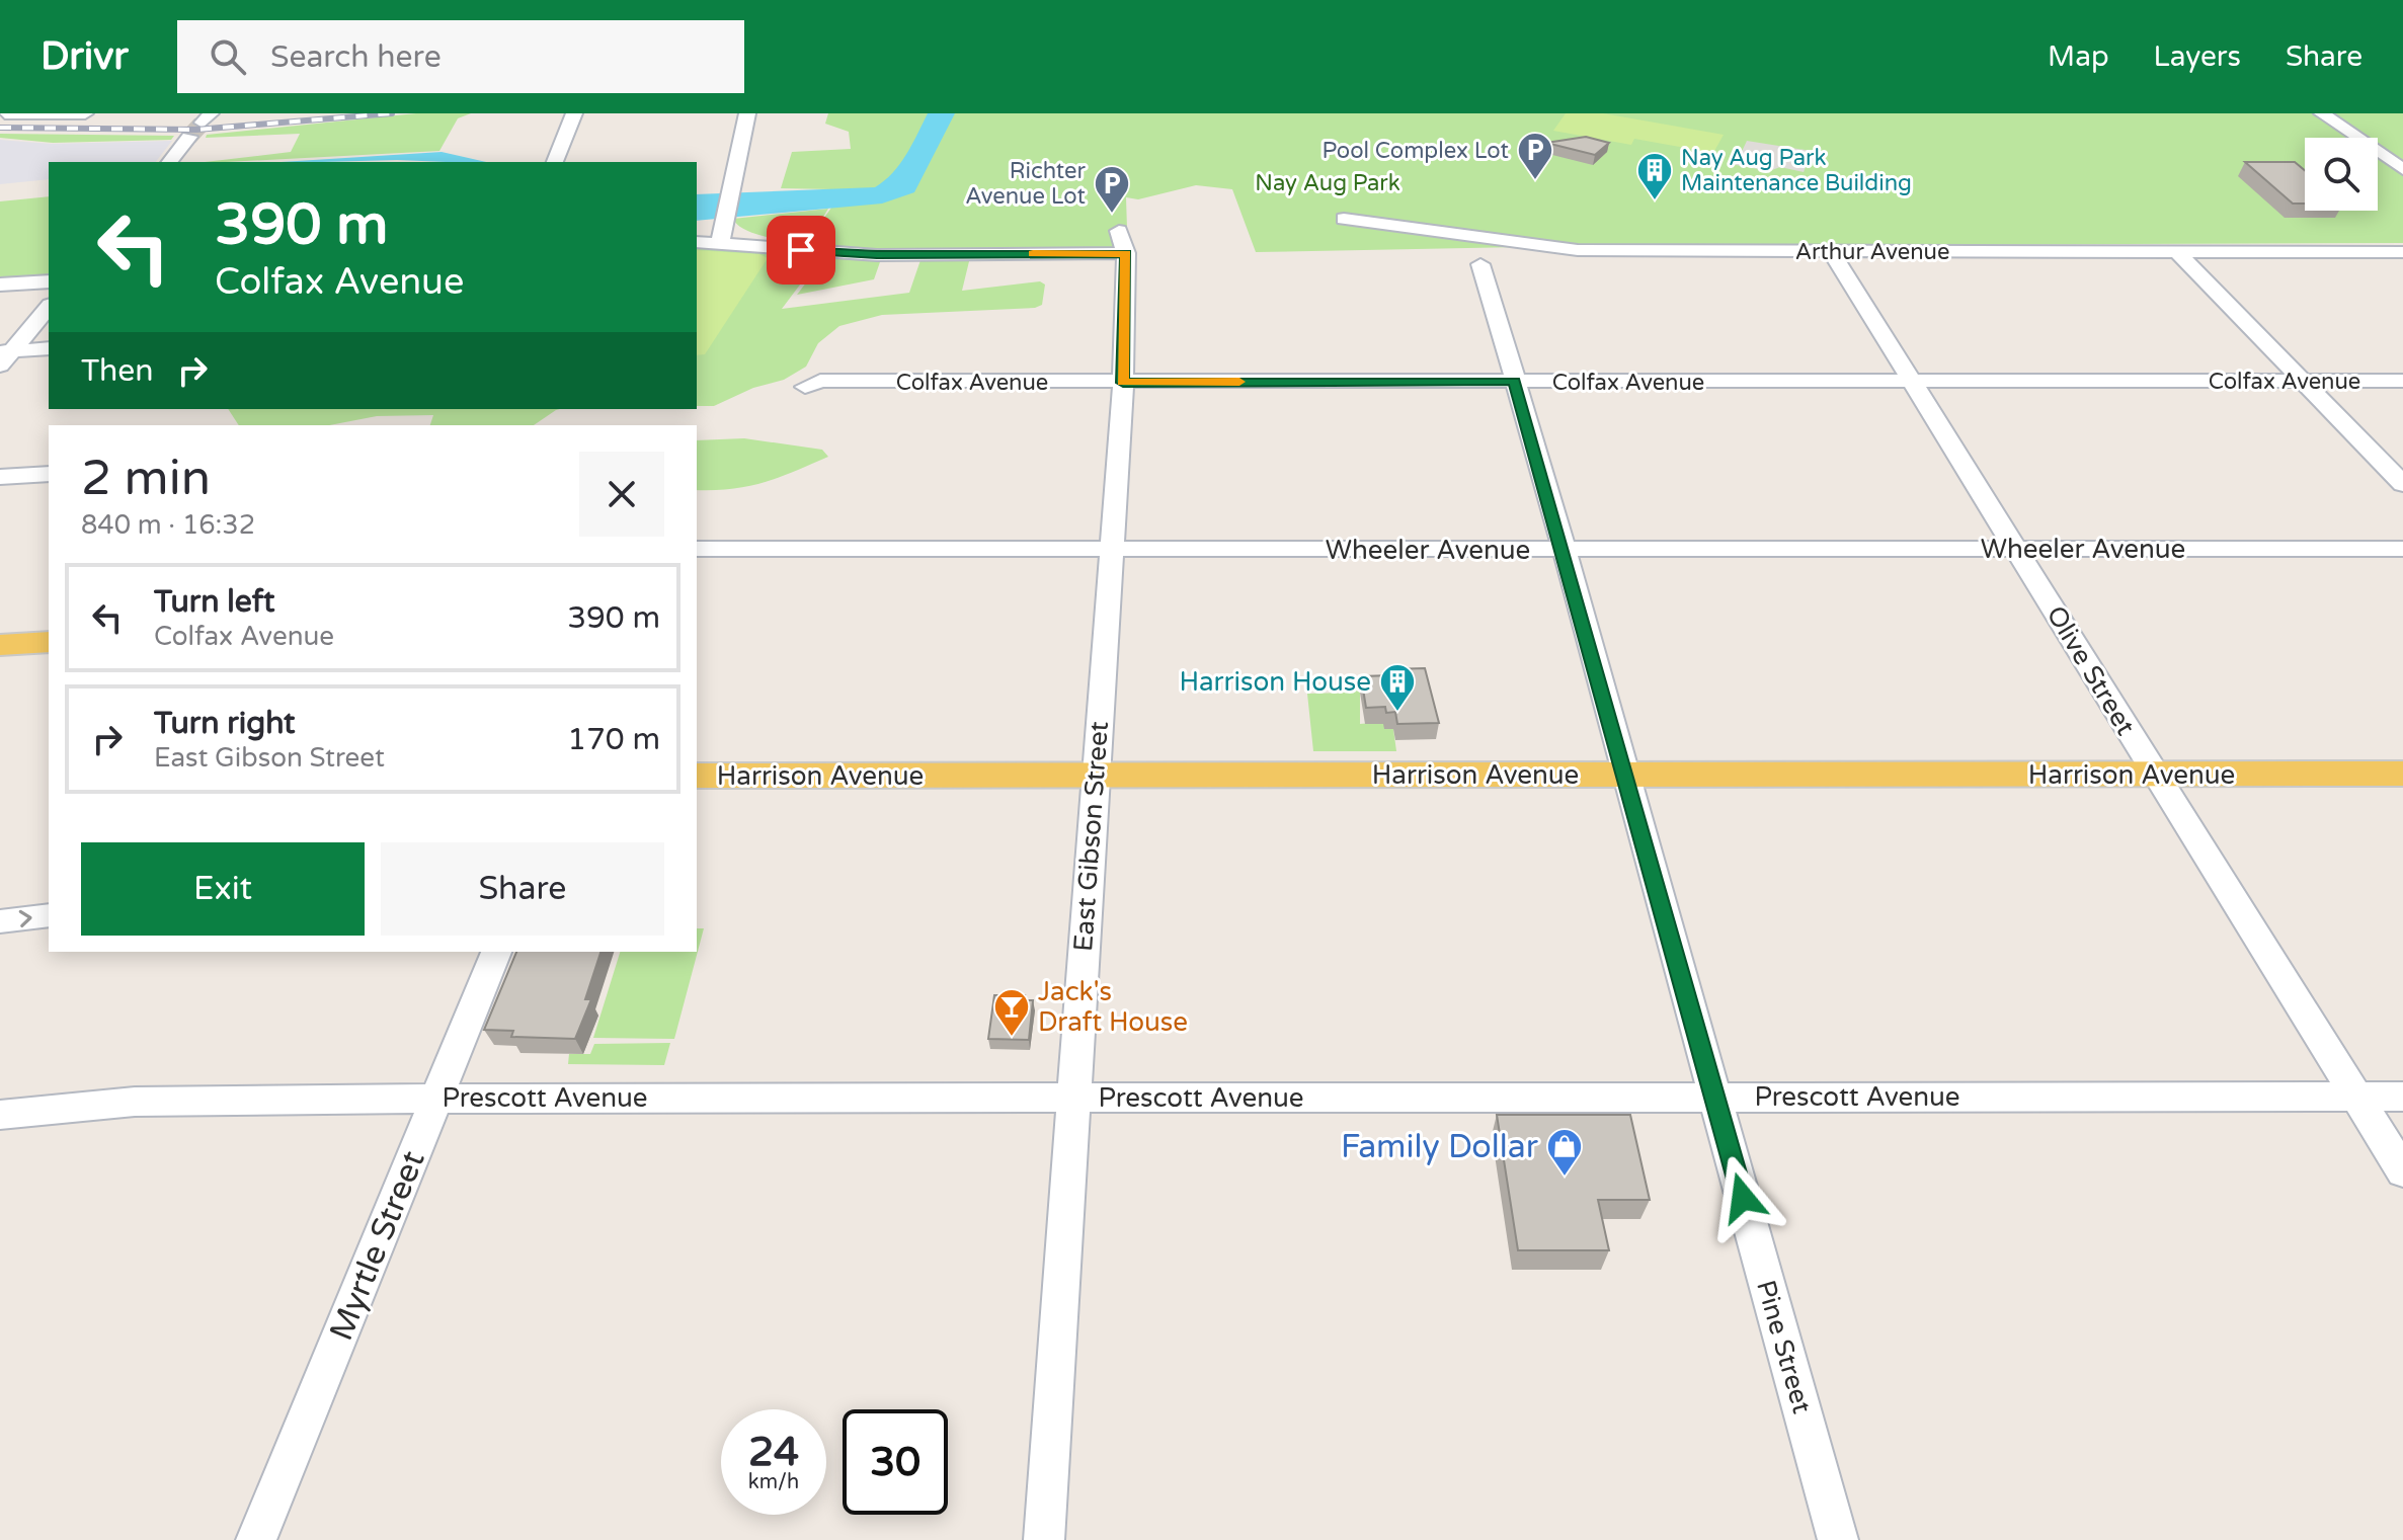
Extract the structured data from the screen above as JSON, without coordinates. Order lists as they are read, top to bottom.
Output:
{
  "streets": {
    "main road": ["Harrison Avenue"],
    "street": [
      "Arthur Avenue",
      "Colfax Avenue",
      "Wheeler Avenue",
      "Olive Street",
      "East Gibson Street",
      "Prescott Avenue",
      "Myrtle Street",
      "Pine Street"
    ]
  },
  "crossings": [
    ["Arthur Avenue", "Olive Street"],
    ["Colfax Avenue", "Olive Street"],
    ["Colfax Avenue", "East Gibson Street"],
    ["Colfax Avenue", "Pine Street"],
    ["Wheeler Avenue", "Olive Street"],
    ["Wheeler Avenue", "East Gibson Street"],
    ["Wheeler Avenue", "Pine Street"],
    ["Olive Street", "Harrison Avenue"],
    ["Olive Street", "Prescott Avenue"],
    ["Harrison Avenue", "East Gibson Street"],
    ["Harrison Avenue", "Pine Street"],
    ["East Gibson Street", "Prescott Avenue"],
    ["Prescott Avenue", "Myrtle Street"],
    ["Prescott Avenue", "Pine Street"]
  ],
  "parks": ["Nay Aug Park"],
  "places": {
    "parking": ["Pool Complex Lot", "Richter Avenue Lot"],
    "building": ["Nay Aug Park Maintenance Building", "Harrison House"],
    "bar": ["Jack's Draft House"],
    "shop": ["Family Dollar"]
  },
  "page": {
    "header": "Drivr",
    "search": "Search here",
    "nav": ["Map", "Layers", "Share"],
    "turn": ["390 m", "Colfax Avenue"],
    "then": "Then",
    "heading": ["2 min", "840 m · 16:32"],
    "list": [
      {
        "name": "Turn left",
        "note": "Colfax Avenue",
        "value": "390 m"
      },
      {
        "name": "Turn right",
        "note": "East Gibson Street",
        "value": "170 m"
      }
    ],
    "buttons": ["Exit", "Share"],
    "speed": "24 km/h",
    "limit": "30"
  }
}
